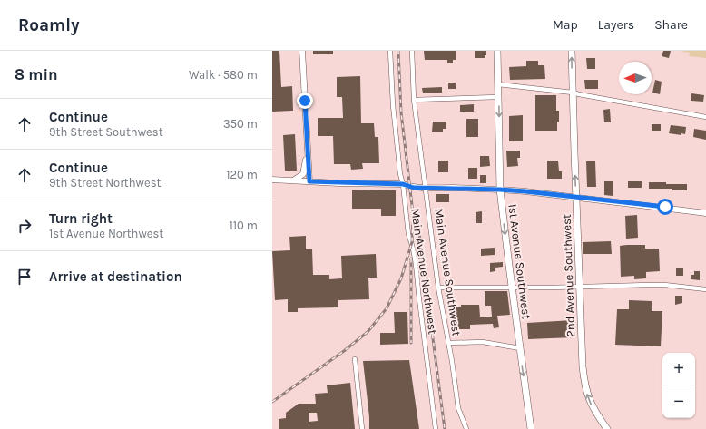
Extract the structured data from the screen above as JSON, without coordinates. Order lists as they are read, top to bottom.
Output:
{
  "streets": {
    "main road": ["1st Avenue Southwest", "2nd Avenue Southwest"],
    "street": ["Main Avenue Northwest", "Main Avenue Southwest"]
  },
  "one_way": ["1st Avenue Southwest", "2nd Avenue Southwest"],
  "north": "left",
  "page": {
    "header": "Roamly",
    "nav": ["Map", "Layers", "Share"],
    "heading": ["8 min", "Walk · 580 m"],
    "list": [
      ["Continue", "9th Street Southwest", "350 m"],
      ["Continue", "9th Street Northwest", "120 m"],
      ["Turn right", "1st Avenue Northwest", "110 m"],
      "Arrive at destination"
    ],
    "map_buttons": ["+", "−"]
  }
}
